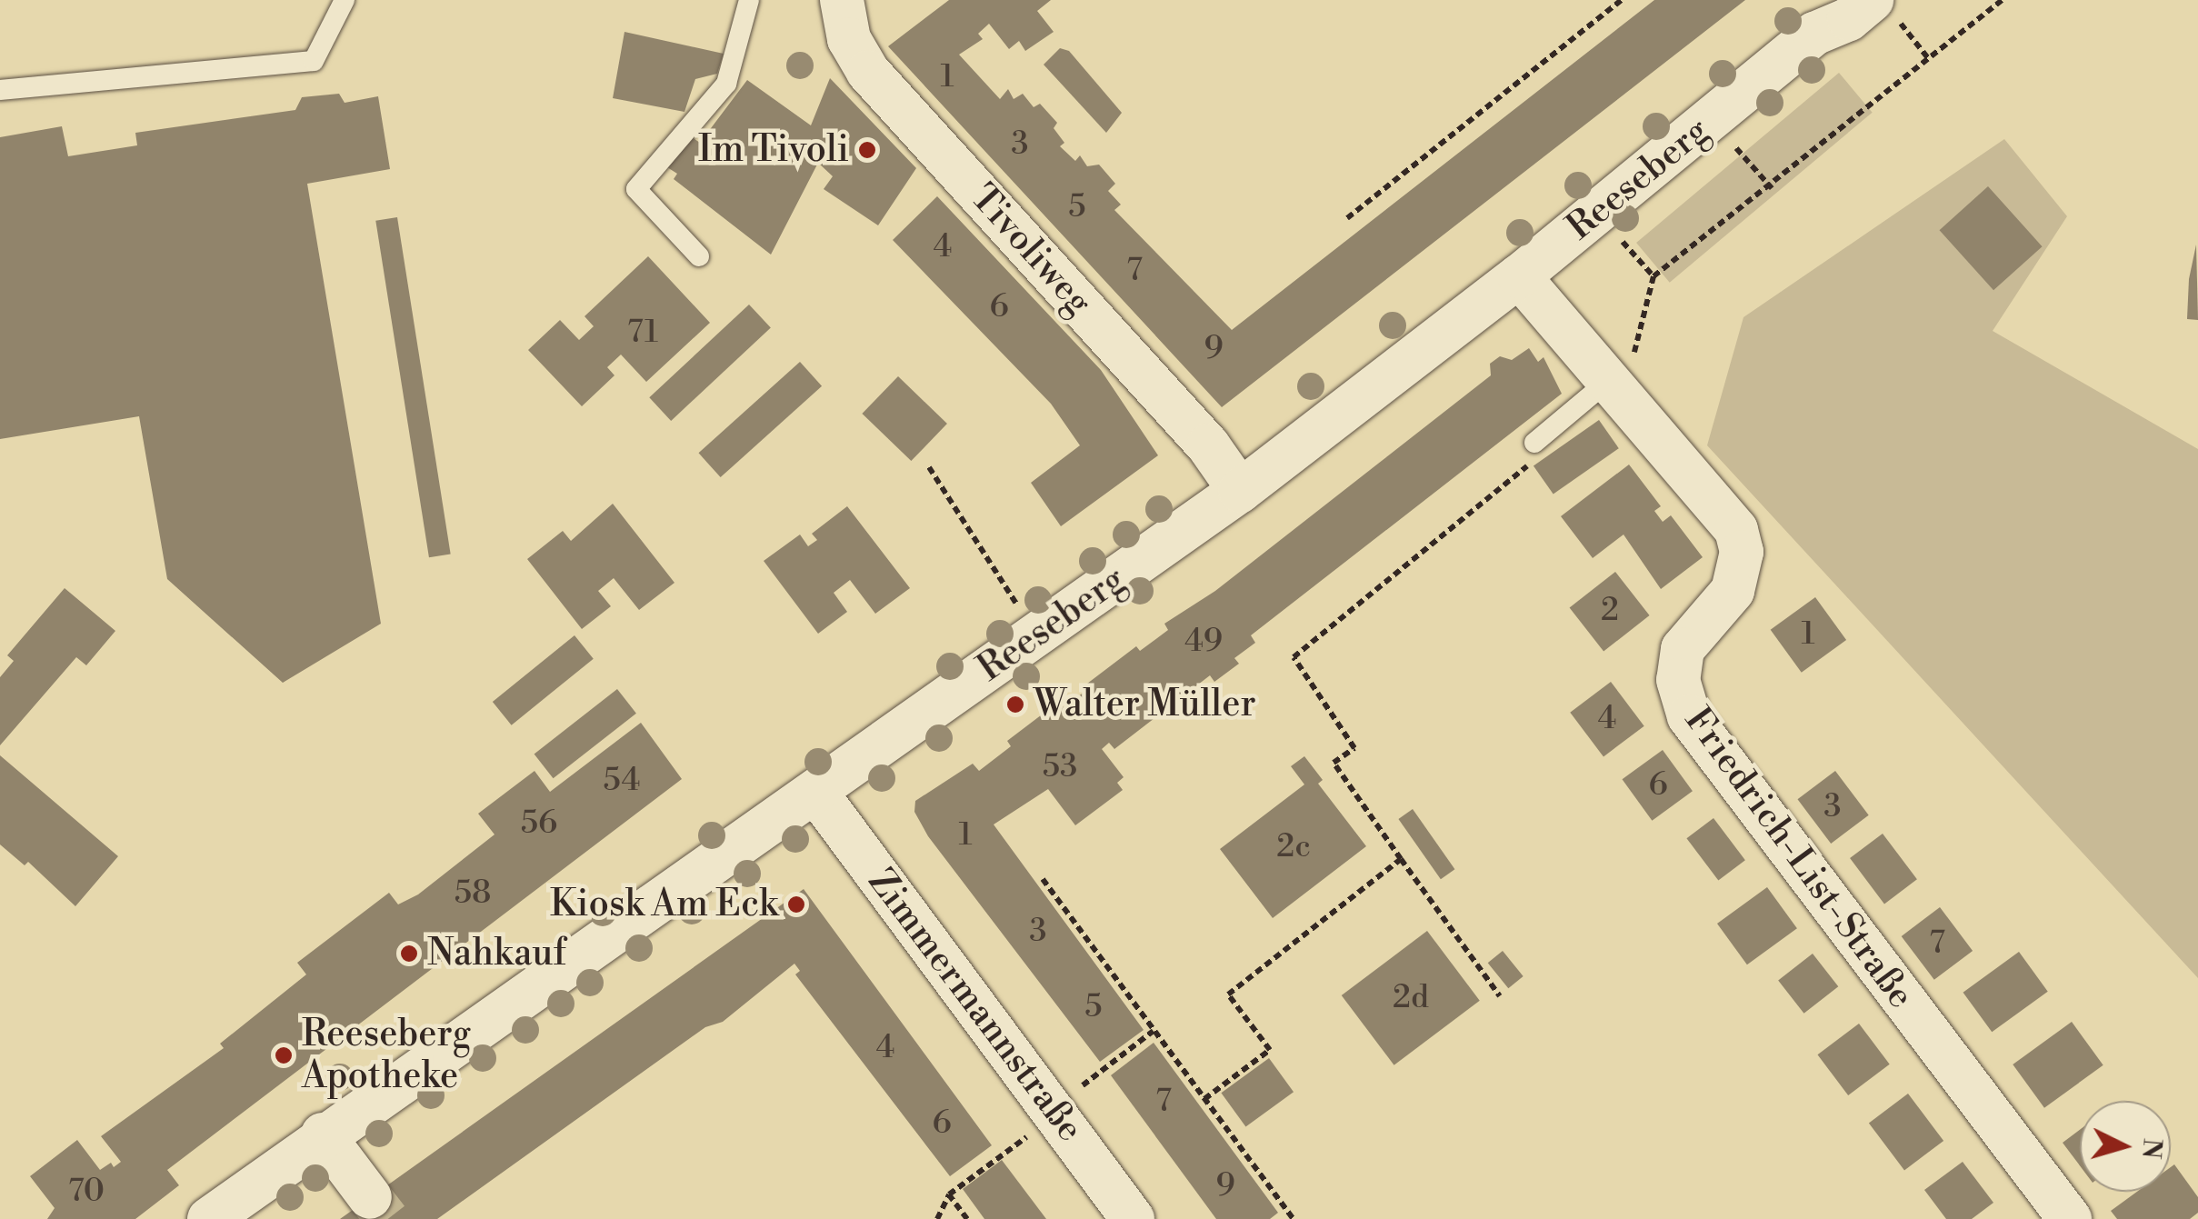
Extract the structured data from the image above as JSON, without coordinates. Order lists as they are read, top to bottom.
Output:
{
  "streets": {
    "street": [
      "Reeseberg",
      "Tivoliweg",
      "Friedrich-List-Straße",
      "Zimmermannstraße"
    ]
  },
  "crossings": [
    ["Reeseberg", "Tivoliweg"],
    ["Reeseberg", "Friedrich-List-Straße"],
    ["Reeseberg", "Zimmermannstraße"]
  ],
  "places": [
    "Im Tivoli",
    "Walter Müller",
    "Kiosk Am Eck",
    "Nahkauf",
    "Reeseberg Apotheke"
  ],
  "house_numbers": [
    "1",
    "3",
    "5",
    "4",
    "7",
    "6",
    "71",
    "9",
    "2",
    "1",
    "49",
    "4",
    "53",
    "54",
    "6",
    "3",
    "56",
    "1",
    "2c",
    "58",
    "3",
    "7",
    "2d",
    "5",
    "4",
    "7",
    "6",
    "9",
    "70"
  ],
  "north": "right"
}
